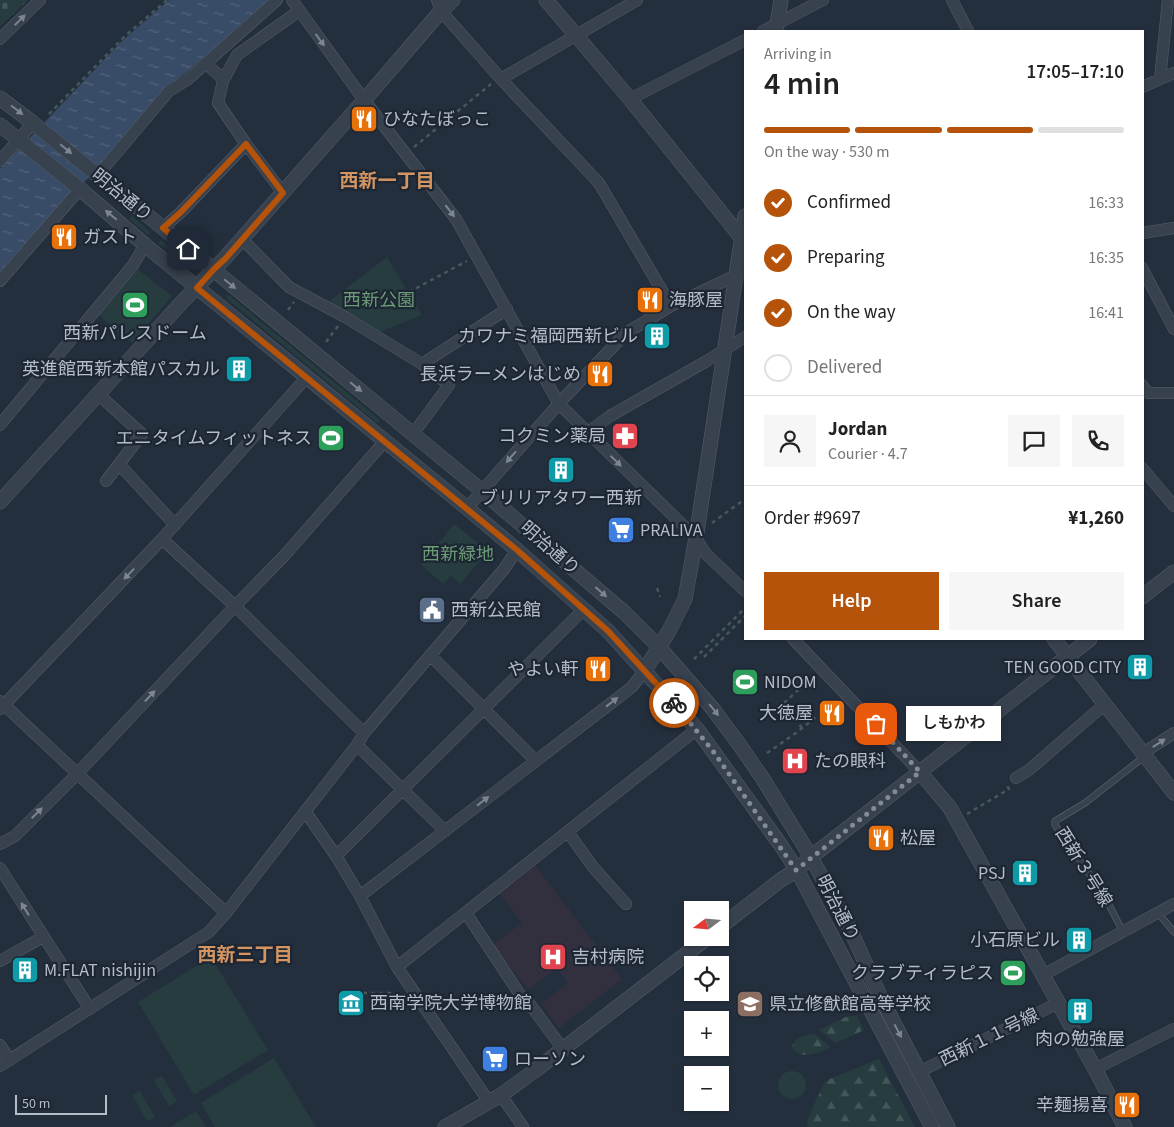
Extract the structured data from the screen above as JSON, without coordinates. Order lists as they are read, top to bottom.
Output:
{
  "streets": {
    "street": ["明治通り", "西新１１号線"],
    "lane": ["西新３号線"]
  },
  "crossings": [
    ["明治通り", "西新１１号線"]
  ],
  "districts": ["西新一丁目", "西新三丁目"],
  "parks": ["西新公園", "西新緑地"],
  "places": {
    "restaurant": [
      "ひなたぼっこ",
      "ガスト",
      "海豚屋",
      "長浜ラーメンはじめ",
      "やよい軒",
      "大徳屋",
      "松屋",
      "辛麺揚喜"
    ],
    "sports": [
      "西新パレスドーム",
      "エニタイムフィットネス",
      "NIDOM",
      "クラブティラピス"
    ],
    "building": [
      "カワナミ福岡西新ビル",
      "英進館西新本館パスカル",
      "ブリリアタワー西新",
      "TEN GOOD CITY",
      "PSJ",
      "小石原ビル",
      "M.FLAT nishijin",
      "肉の勉強屋"
    ],
    "pharmacy": ["コクミン薬局"],
    "supermarket": ["PRALIVA", "ローソン"],
    "public building": ["西新公民館"],
    "other": ["しもかわ"],
    "hospital": ["たの眼科", "吉村病院"],
    "museum": ["西南学院大学博物館"],
    "school or university": ["県立修猷館高等学校"]
  },
  "scale_bar": "50 m",
  "north": "left",
  "page": {
    "heading": ["4 min", "Arriving in", "17:05–17:10"],
    "panel": [
      "Jordan",
      "Courier · 4.7",
      "Order #9697",
      "¥1,260"
    ],
    "bar": "On the way · 530 m",
    "list": [
      ["Confirmed", "16:33"],
      ["Preparing", "16:35"],
      ["On the way", "16:41"],
      "Delivered"
    ],
    "buttons": ["Help", "Share"],
    "bubble": "しもかわ",
    "map_buttons": ["+", "−"],
    "scale": "50 m"
  }
}
